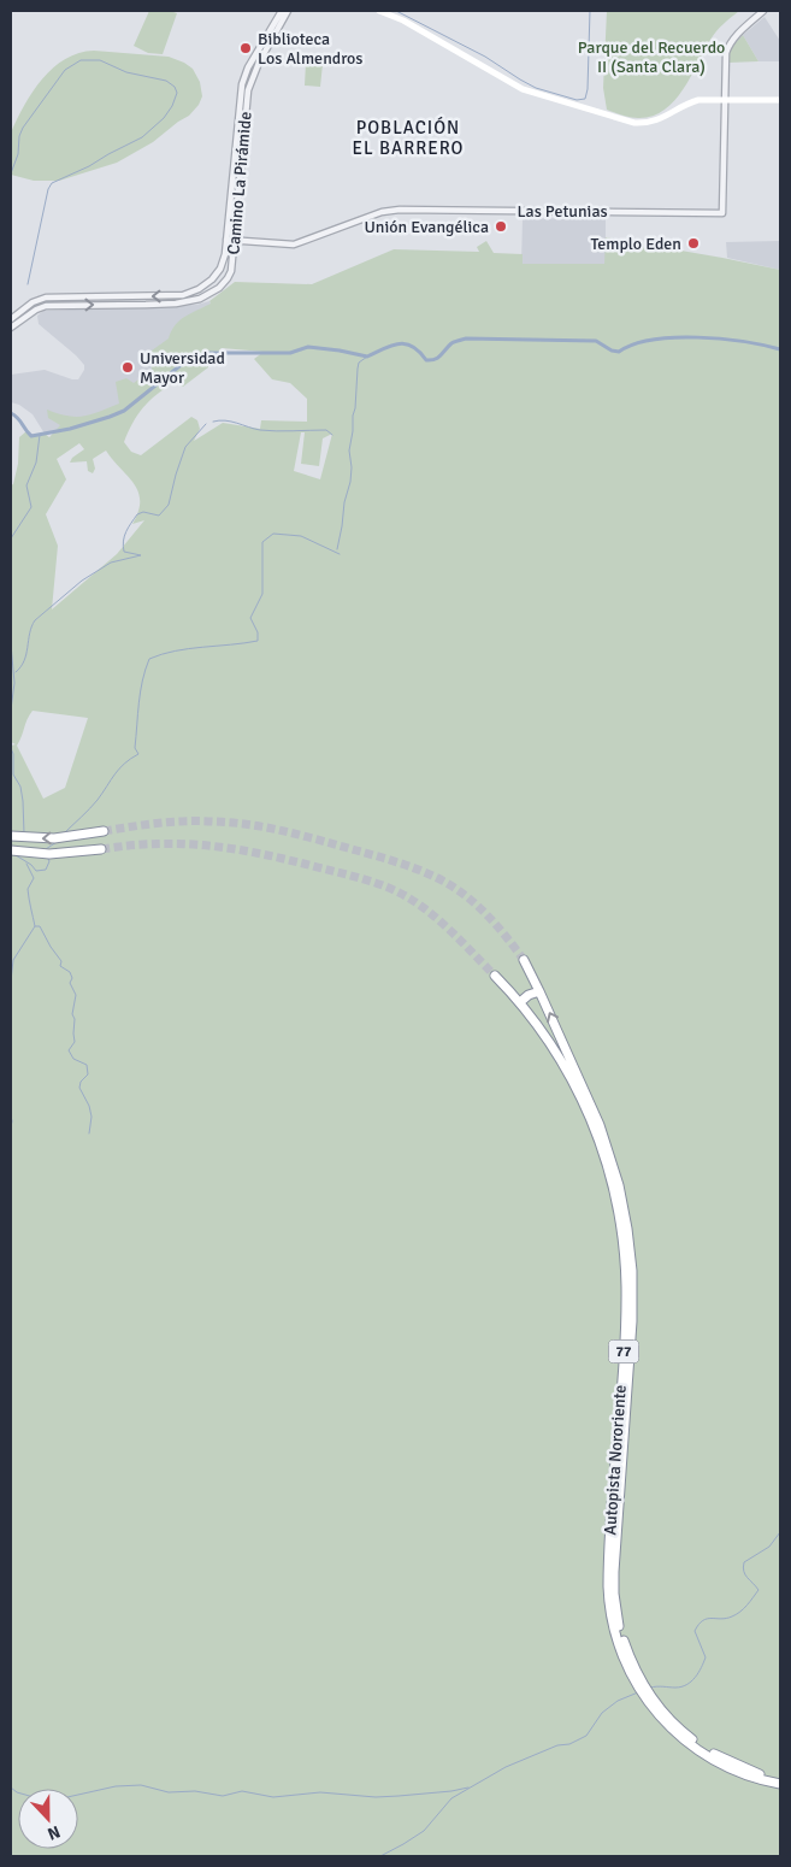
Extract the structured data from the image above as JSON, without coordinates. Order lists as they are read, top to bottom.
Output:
{
  "streets": {
    "highway": ["77", "Autopista Nororiente"],
    "street": ["Camino La Pirámide", "Las Petunias"]
  },
  "crossings": [
    ["Camino La Pirámide", "Las Petunias"]
  ],
  "districts": ["POBLACIÓN EL BARRERO"],
  "parks": ["Parque del Recuerdo II (Santa Clara)"],
  "places": [
    "Biblioteca Los Almendros",
    "Unión Evangélica",
    "Templo Eden",
    "Universidad Mayor"
  ],
  "north": "bottom"
}
